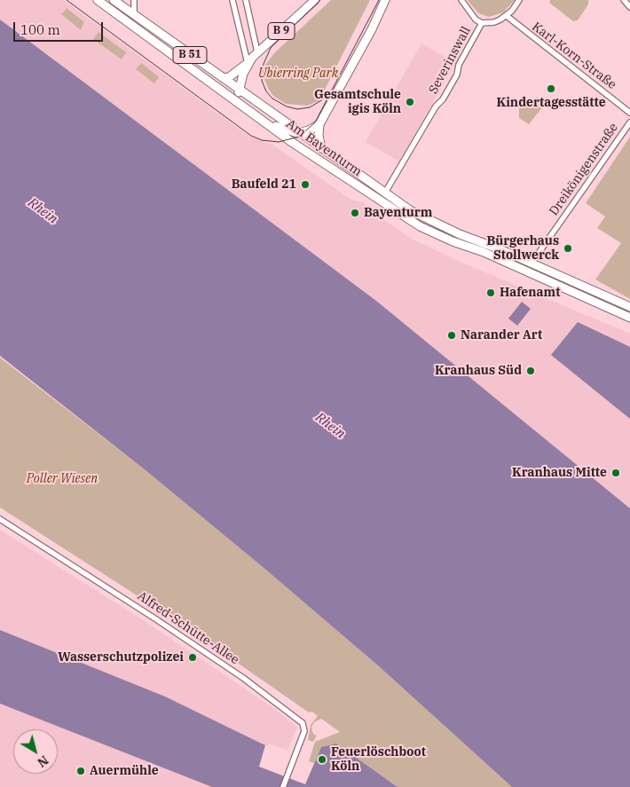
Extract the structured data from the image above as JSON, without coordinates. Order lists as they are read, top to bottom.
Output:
{
  "streets": {
    "main road": ["B 9", "B 51", "Am Bayenturm"],
    "street": [
      "Karl-Korn-Straße",
      "Severinswall",
      "Dreikönigenstraße",
      "Alfred-Schütte-Allee"
    ]
  },
  "crossings": [
    ["B 9", "B 51"],
    ["B 9", "Am Bayenturm"],
    ["B 51", "Severinswall"],
    ["B 51", "Am Bayenturm"],
    ["B 51", "Dreikönigenstraße"],
    ["Karl-Korn-Straße", "Severinswall"],
    ["Severinswall", "Am Bayenturm"],
    ["Am Bayenturm", "Dreikönigenstraße"]
  ],
  "water": ["Rhein"],
  "parks": ["Ubierring Park", "Poller Wiesen"],
  "places": [
    "Kindertagesstätte",
    "Gesamtschule igis Köln",
    "Baufeld 21",
    "Bayenturm",
    "Bürgerhaus Stollwerck",
    "Hafenamt",
    "Narander Art",
    "Kranhaus Süd",
    "Kranhaus Mitte",
    "Wasserschutzpolizei",
    "Feuerlöschboot Köln",
    "Auermühle"
  ],
  "scale_bar": "100 m",
  "north": "bottom right"
}
